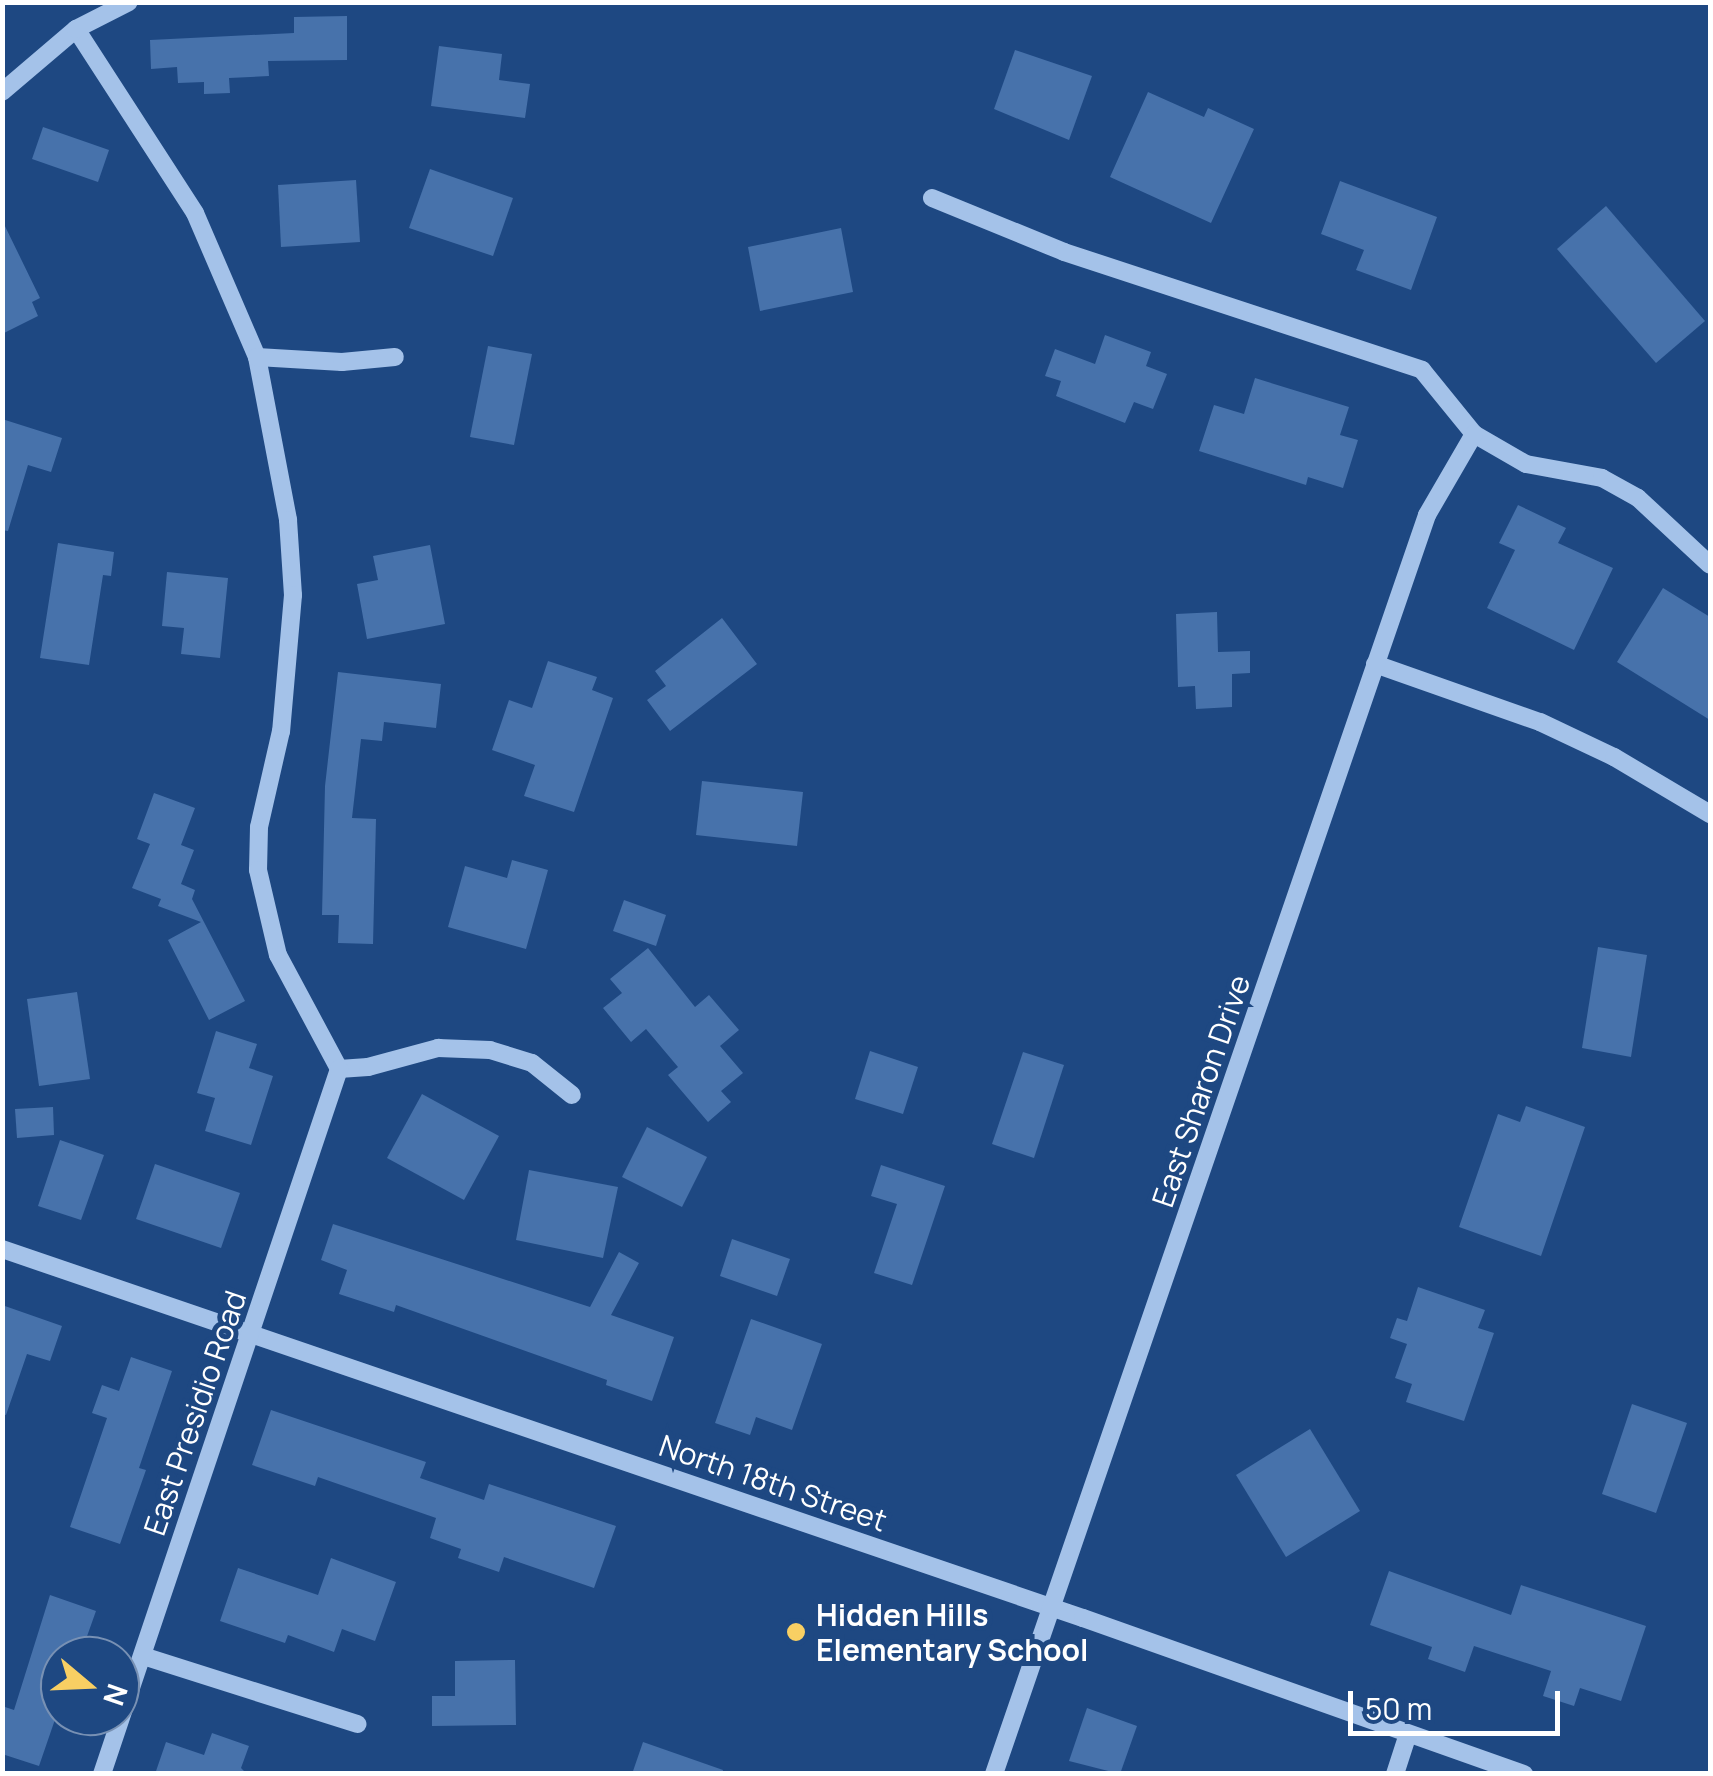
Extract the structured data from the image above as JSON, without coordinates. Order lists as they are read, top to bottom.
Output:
{
  "streets": {
    "street": ["East Sharon Drive", "East Presidio Road", "North 18th Street"]
  },
  "crossings": [
    ["East Sharon Drive", "North 18th Street"],
    ["East Presidio Road", "North 18th Street"]
  ],
  "places": ["Hidden Hills Elementary School"],
  "scale_bar": "50 m",
  "north": "right"
}
